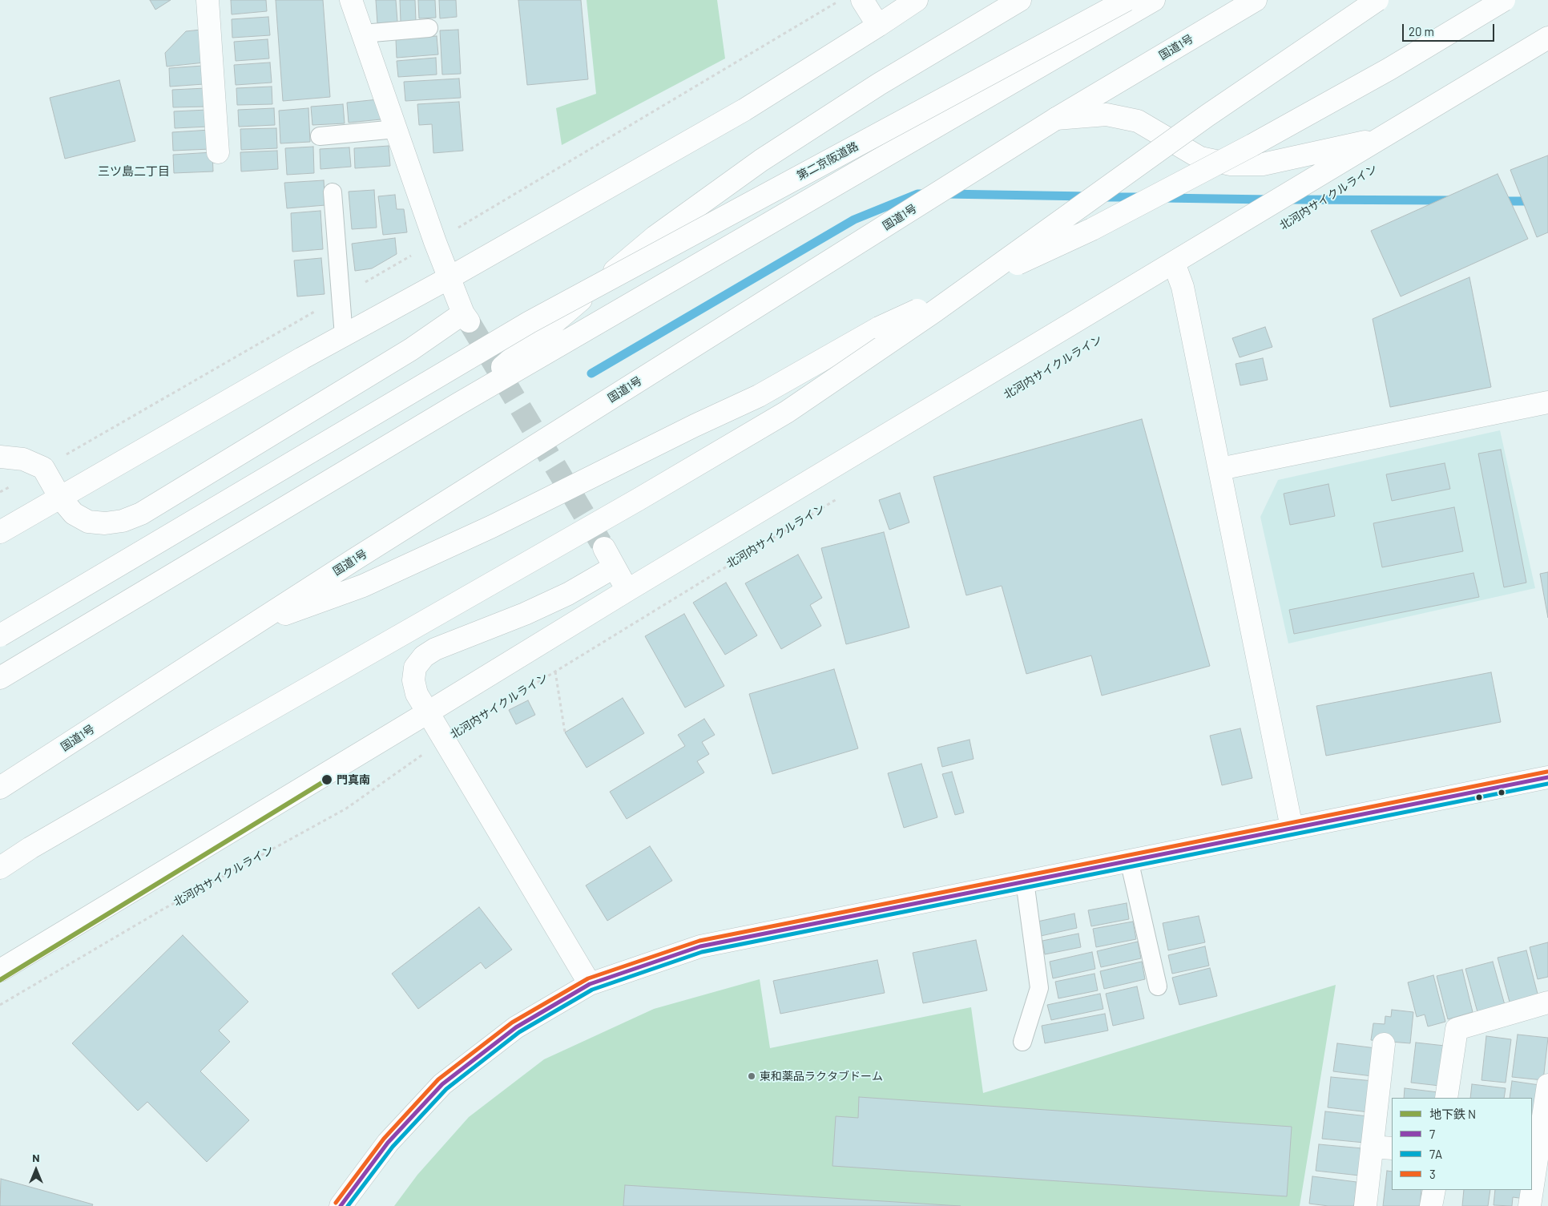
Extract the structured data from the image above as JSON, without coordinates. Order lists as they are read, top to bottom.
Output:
{
  "streets": {
    "main road": ["国道1号", "第二京阪道路"],
    "path": ["北河内サイクルライン"]
  },
  "districts": ["三ツ島二丁目"],
  "places": ["門真南", "東和薬品ラクタブドーム"],
  "lines": [
    "transit line 3",
    "transit line 7",
    "metro line N",
    "transit line 7A"
  ],
  "legend": [
    "地下鉄 N",
    "7",
    "7A",
    "3"
  ],
  "scale_bar": "20 m",
  "north": "top"
}
